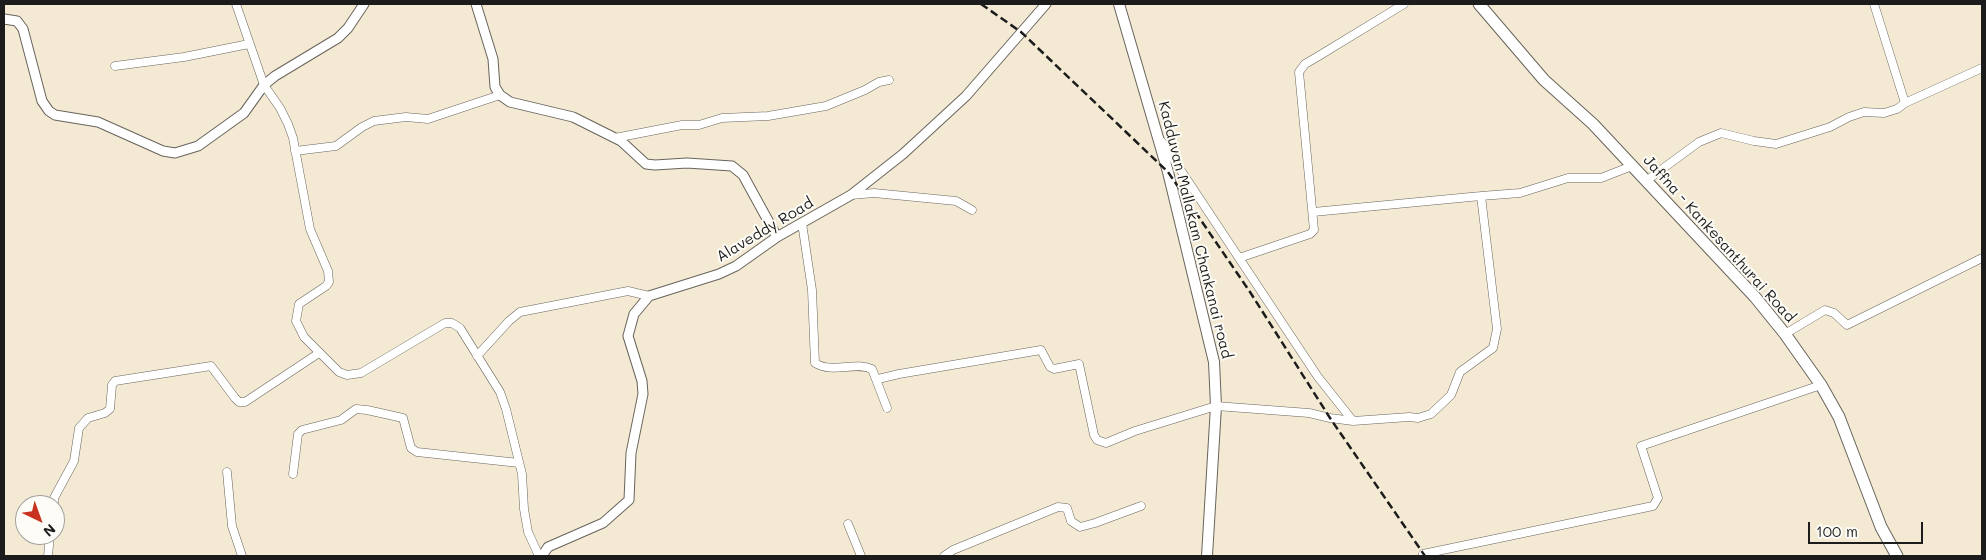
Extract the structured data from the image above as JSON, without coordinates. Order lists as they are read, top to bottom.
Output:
{
  "streets": {
    "main road": ["Kadduvan Mallakam Chankanai road", "Jaffna - Kankesanthurai Road"],
    "street": ["Alaveddy Road"]
  },
  "scale_bar": "100 m",
  "north": "bottom right"
}
